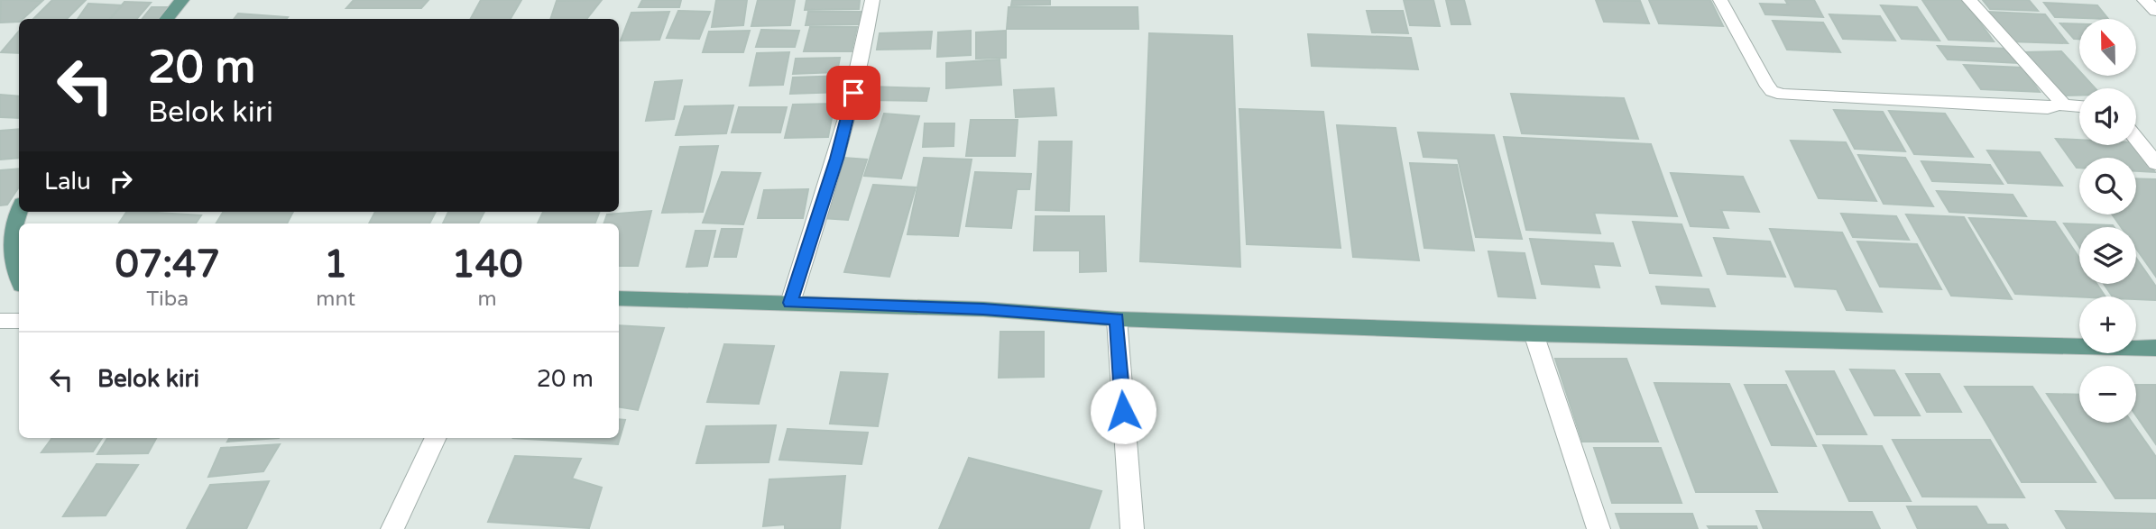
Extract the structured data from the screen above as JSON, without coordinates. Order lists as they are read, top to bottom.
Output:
{
  "north": "top",
  "page": {
    "map_buttons": ["+", "−"],
    "turn": ["20 m", "Belok kiri"],
    "then": "Lalu",
    "eta": [
      "07:47",
      "Tiba",
      "1",
      "mnt",
      "140",
      "m"
    ],
    "list": [
      {
        "name": "Belok kiri",
        "value": "20 m"
      }
    ]
  }
}
